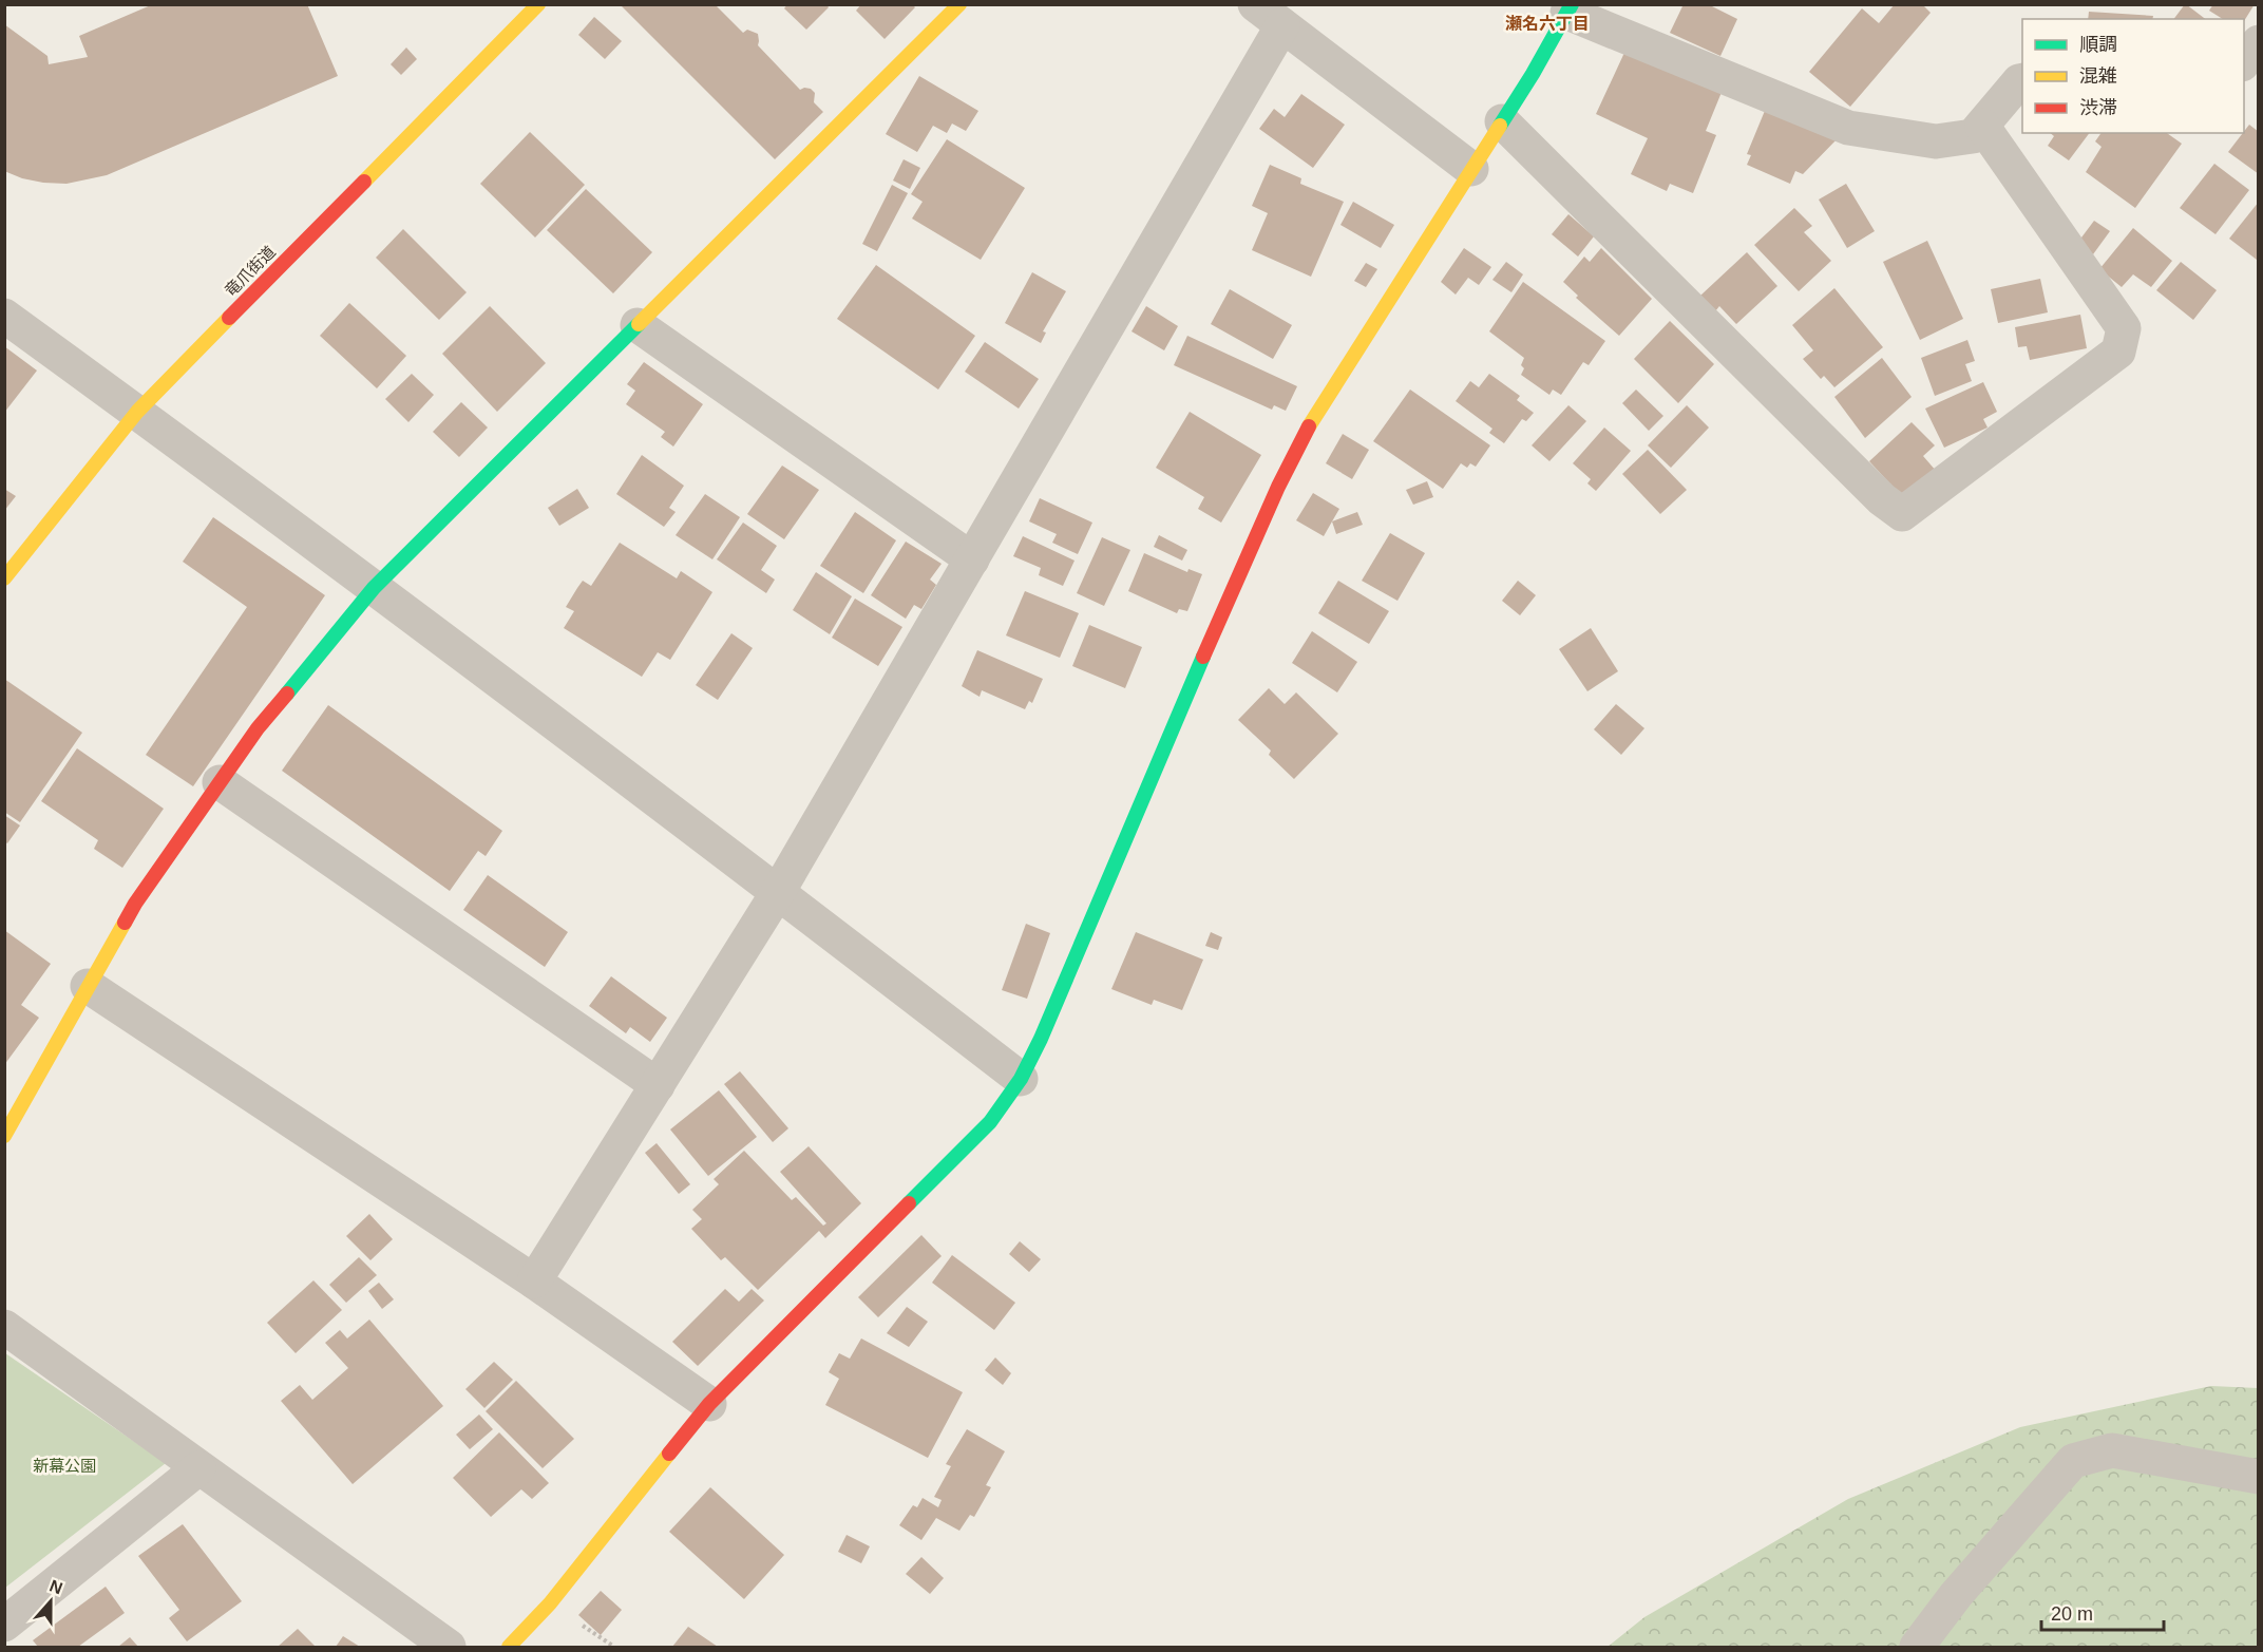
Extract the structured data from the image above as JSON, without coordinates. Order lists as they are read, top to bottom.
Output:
{
  "streets": {
    "street": ["竜爪街道"]
  },
  "districts": ["瀬名六丁目"],
  "parks": ["新幕公園"],
  "legend": ["順調", "混雑", "渋滞"],
  "scale_bar": "20 m",
  "north": "top"
}
